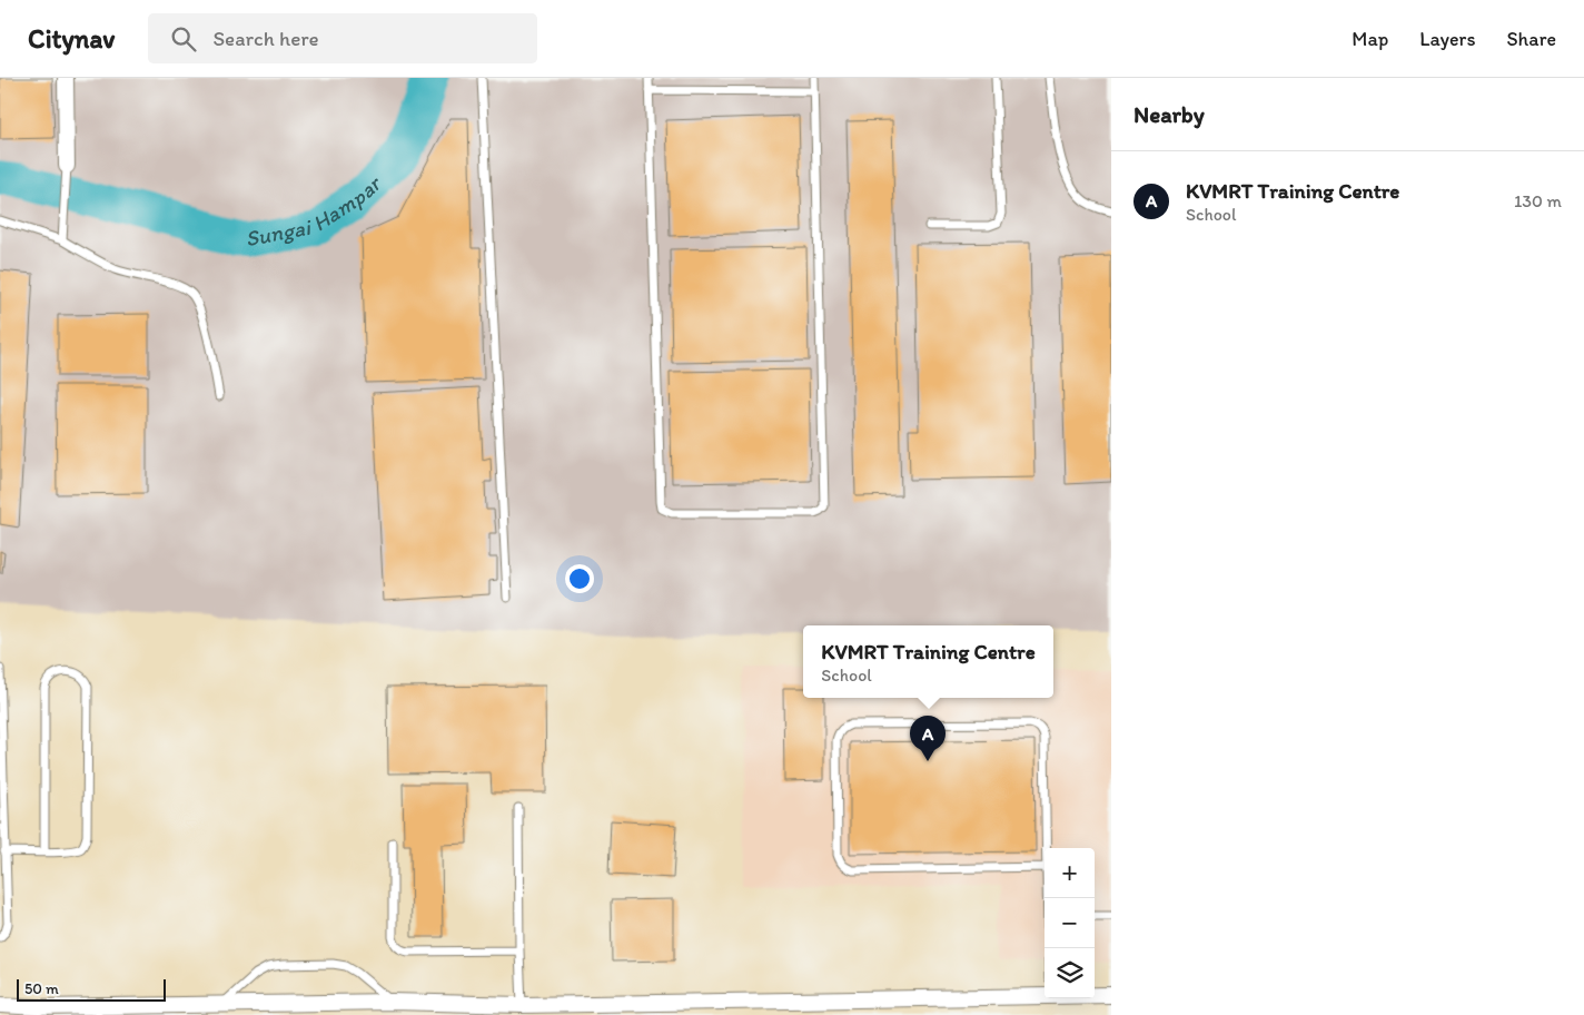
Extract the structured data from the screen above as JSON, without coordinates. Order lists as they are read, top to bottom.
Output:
{
  "water": ["Sungai Hampar"],
  "scale_bar": "50 m",
  "page": {
    "header": "Citynav",
    "search": "Search here",
    "nav": ["Map", "Layers", "Share"],
    "heading": "Nearby",
    "list": [
      {
        "mark": "A",
        "name": "KVMRT Training Centre",
        "note": "School",
        "value": "130 m"
      }
    ],
    "popup": ["KVMRT Training Centre", "School"],
    "pins": "A",
    "map_buttons": ["+", "−"],
    "scale": "50 m"
  }
}
